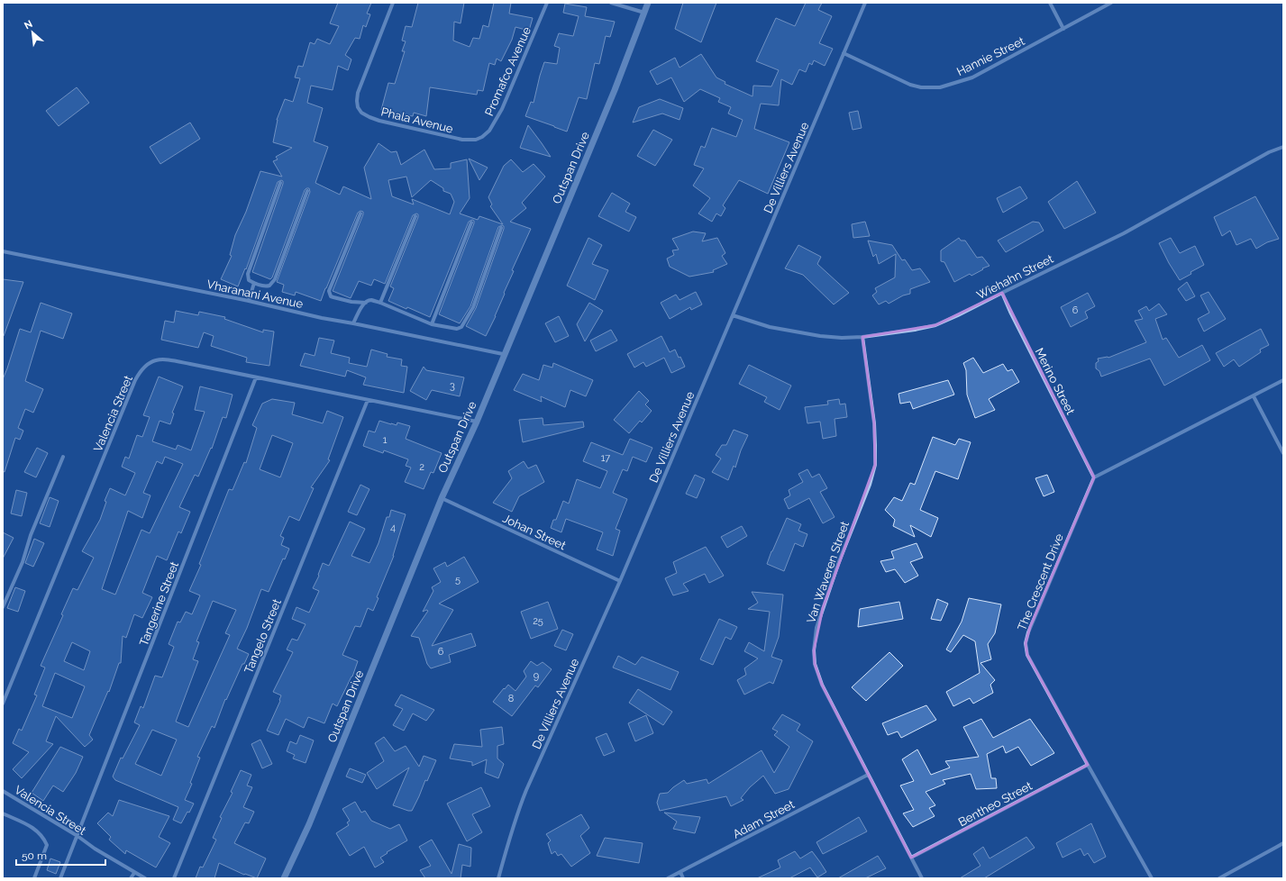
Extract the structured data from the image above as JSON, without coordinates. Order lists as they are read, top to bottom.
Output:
{
  "streets": {
    "street": [
      "Hannie Street",
      "Promafco Avenue",
      "Phala Avenue",
      "Outspan Drive",
      "De Villiers Avenue",
      "Wiehahn Street",
      "Vharanani Avenue",
      "Merino Street",
      "Valencia Street",
      "Johan Street",
      "Van Waveren Street",
      "The Crescent Drive",
      "Tangerine Street",
      "Tangelo Street",
      "Bentheo Street",
      "Adam Street"
    ]
  },
  "crossings": [
    ["Hannie Street", "De Villiers Avenue"],
    ["Promafco Avenue", "Phala Avenue"],
    ["Outspan Drive", "Vharanani Avenue"],
    ["Outspan Drive", "Valencia Street"],
    ["Outspan Drive", "Johan Street"],
    ["De Villiers Avenue", "Wiehahn Street"],
    ["De Villiers Avenue", "Johan Street"],
    ["Wiehahn Street", "Merino Street"],
    ["Wiehahn Street", "Van Waveren Street"],
    ["Merino Street", "The Crescent Drive"],
    ["Valencia Street", "Tangerine Street"],
    ["Valencia Street", "Tangelo Street"],
    ["Van Waveren Street", "Bentheo Street"],
    ["Van Waveren Street", "Adam Street"],
    ["The Crescent Drive", "Bentheo Street"]
  ],
  "house_numbers": [
    "6",
    "3",
    "1",
    "17",
    "2",
    "4",
    "5",
    "25",
    "6",
    "9",
    "8"
  ],
  "scale_bar": "50 m",
  "north": "top left"
}
